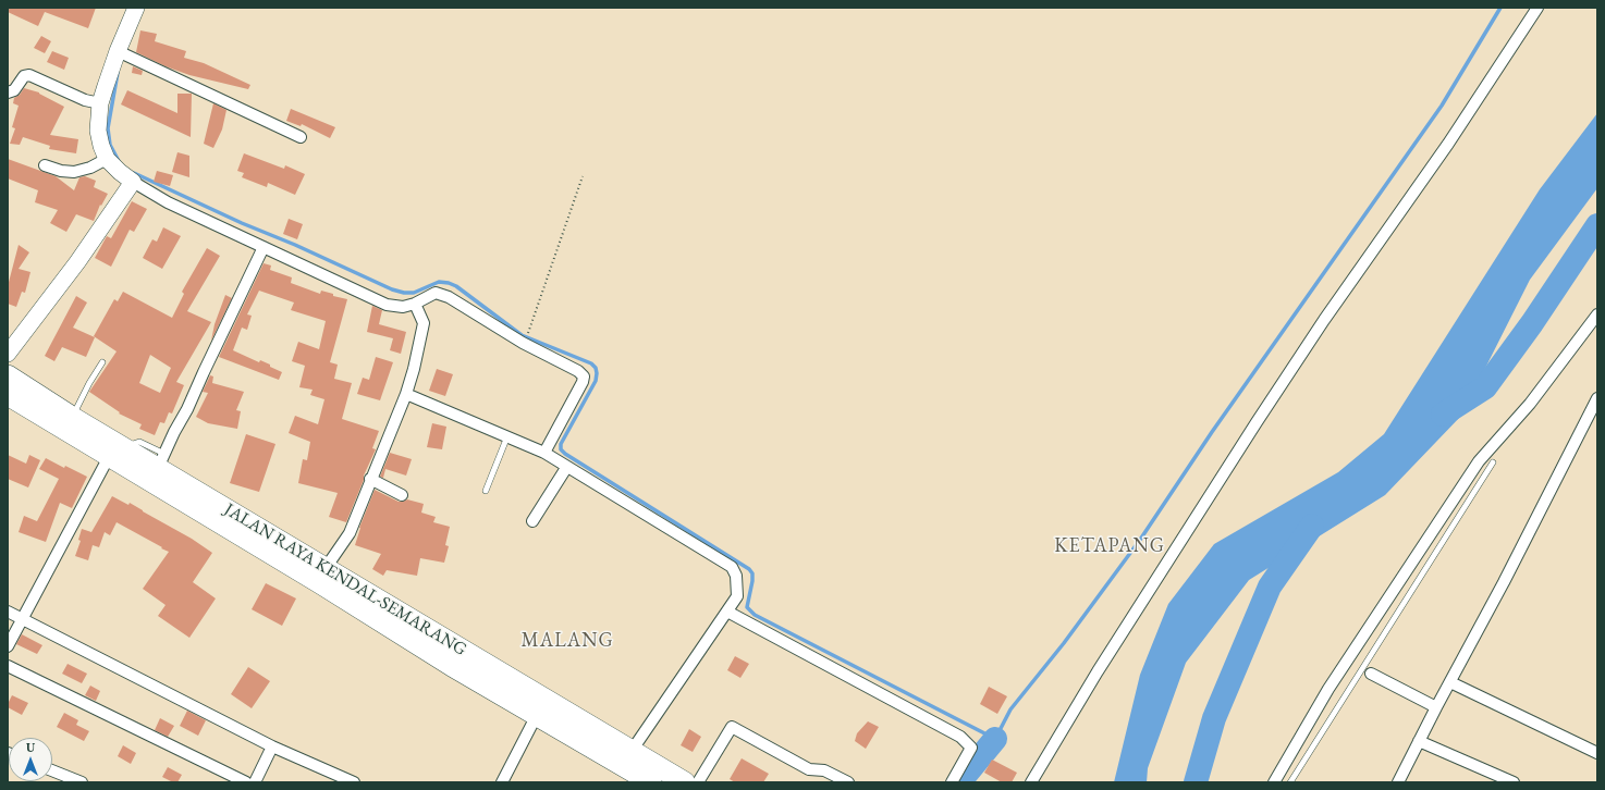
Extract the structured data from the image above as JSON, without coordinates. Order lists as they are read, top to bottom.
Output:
{
  "streets": {
    "highway": ["JALAN RAYA KENDAL-SEMARANG"]
  },
  "districts": ["KETAPANG", "MALANG"],
  "north": "top"
}
